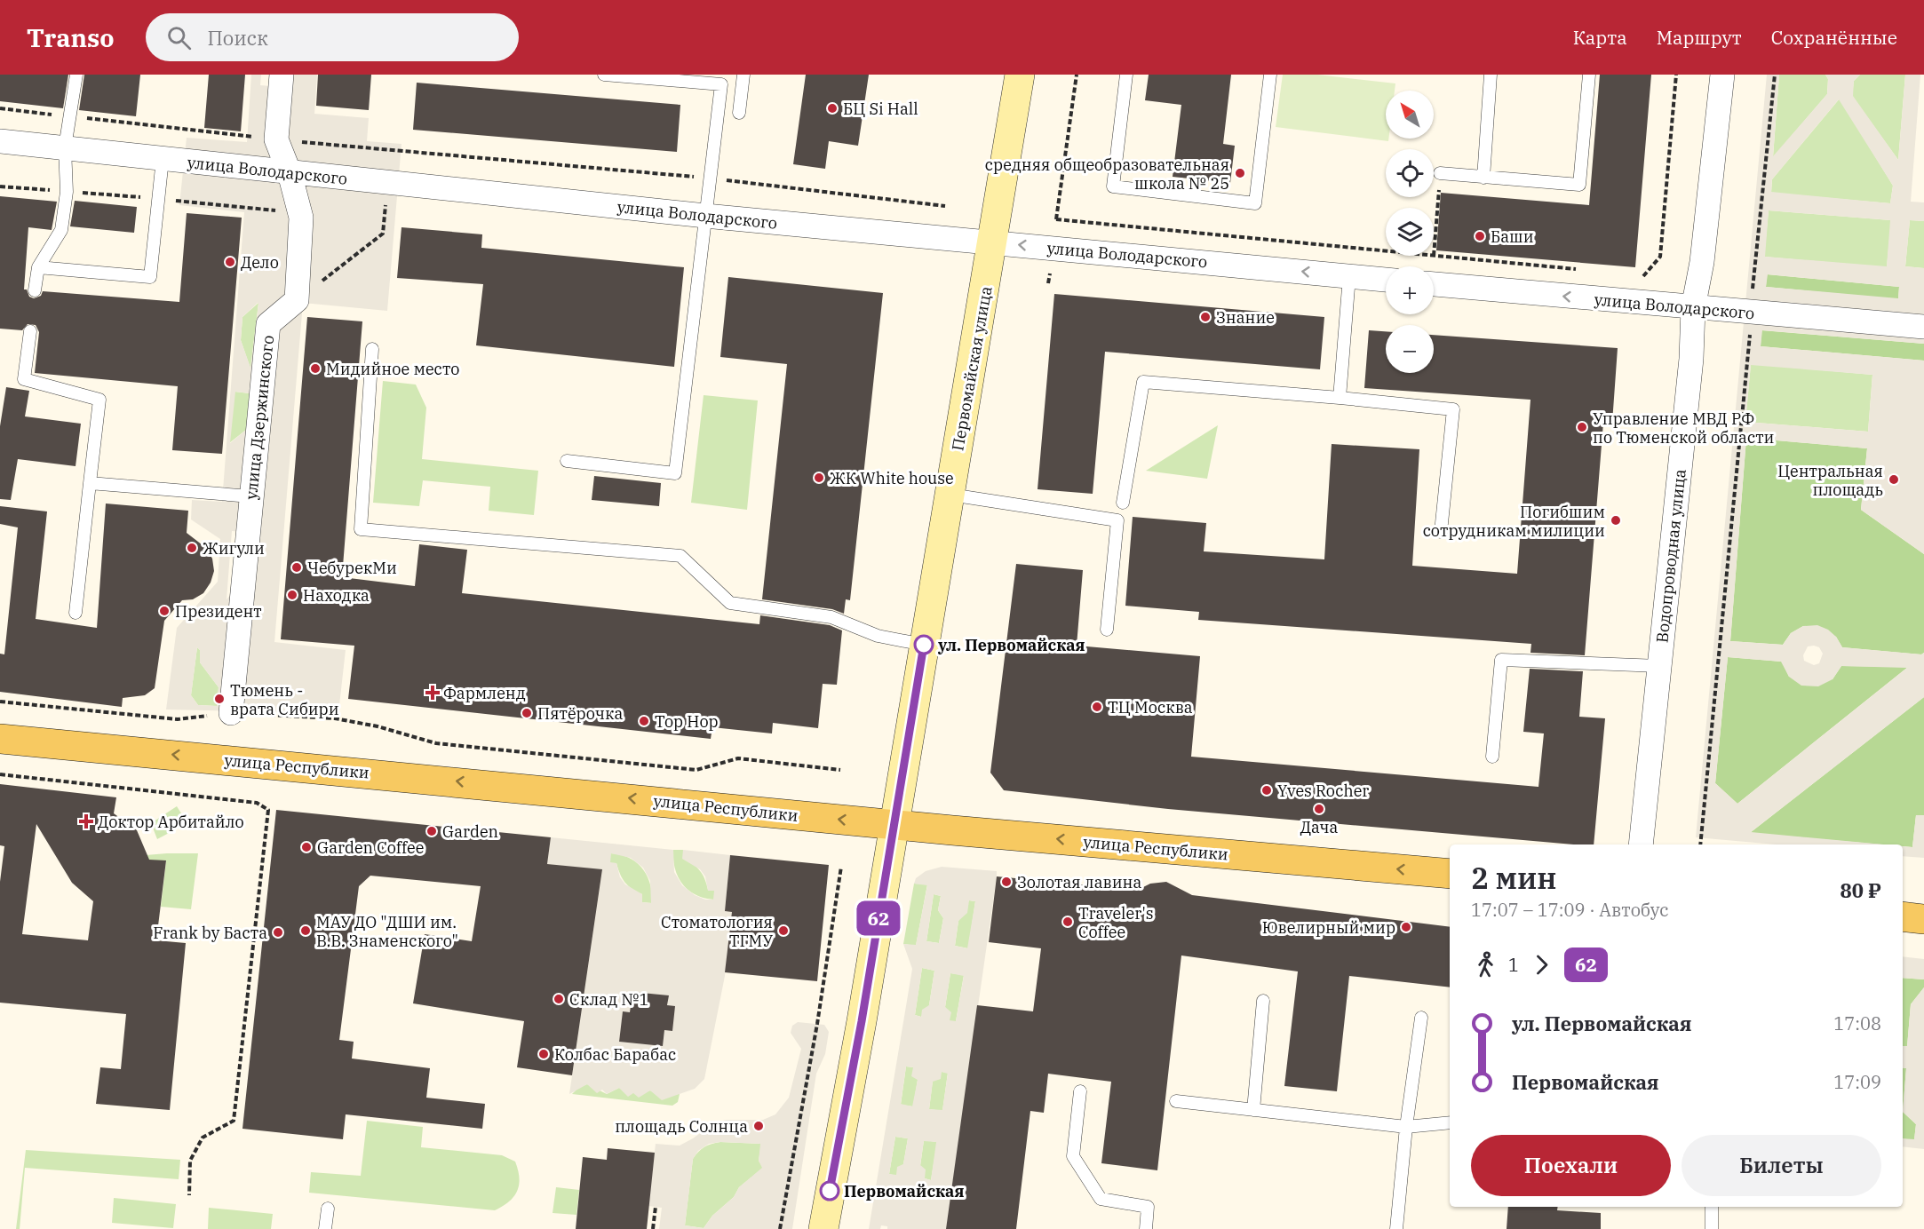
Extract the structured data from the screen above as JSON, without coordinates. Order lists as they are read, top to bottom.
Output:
{
  "streets": {
    "main road": ["улица Республики"],
    "street": [
      "улица Володарского",
      "Первомайская улица",
      "улица Дзержинского",
      "Водопроводная улица"
    ]
  },
  "crossings": [
    ["улица Володарского", "Первомайская улица"],
    ["улица Володарского", "Водопроводная улица"],
    ["Первомайская улица", "улица Республики"]
  ],
  "one_way": ["улица Республики"],
  "places": {
    "other": [
      "БЦ Si Hall",
      "средняя общеобразовательная школа № 25",
      "Баши",
      "Дело",
      "Знание",
      "Мидийное место",
      "Управление МВД РФ по Тюменской области",
      "ЖК White house",
      "Центральная площадь",
      "Погибшим сотрудникам милиции",
      "Жигули",
      "ЧебурекМи",
      "Находка",
      "Президент",
      "ул. Первомайская",
      "Тюмень - врата Сибири",
      "ТЦ Москва",
      "Пятёрочка",
      "Top Hop",
      "Yves Rocher",
      "Дача",
      "Garden",
      "Garden Coffee",
      "Золотая лавина",
      "Traveler's Coffee",
      "Ювелирный мир",
      "МАУ ДО \"ДШИ им. В.В. Знаменского\"",
      "Стоматология ТГМУ",
      "Frank by Баста",
      "Склад №1",
      "Колбас Барабас",
      "площадь Солнца",
      "Первомайская"
    ],
    "health": ["Фармленд", "Доктор Арбитайло"]
  },
  "lines": ["bus line 62"],
  "north": "top left",
  "page": {
    "header": "Transo",
    "search": "Поиск",
    "nav": ["Карта", "Маршрут", "Сохранённые"],
    "on_map": "62",
    "map_buttons": ["+", "−"],
    "heading": ["2 мин", "17:07 – 17:09 · Автобус", "80 ₽"],
    "legs": ["1", "62"],
    "list": [
      {
        "name": "ул. Первомайская",
        "value": "17:08"
      },
      {
        "name": "Первомайская",
        "value": "17:09"
      }
    ],
    "buttons": ["Поехали", "Билеты"]
  }
}
